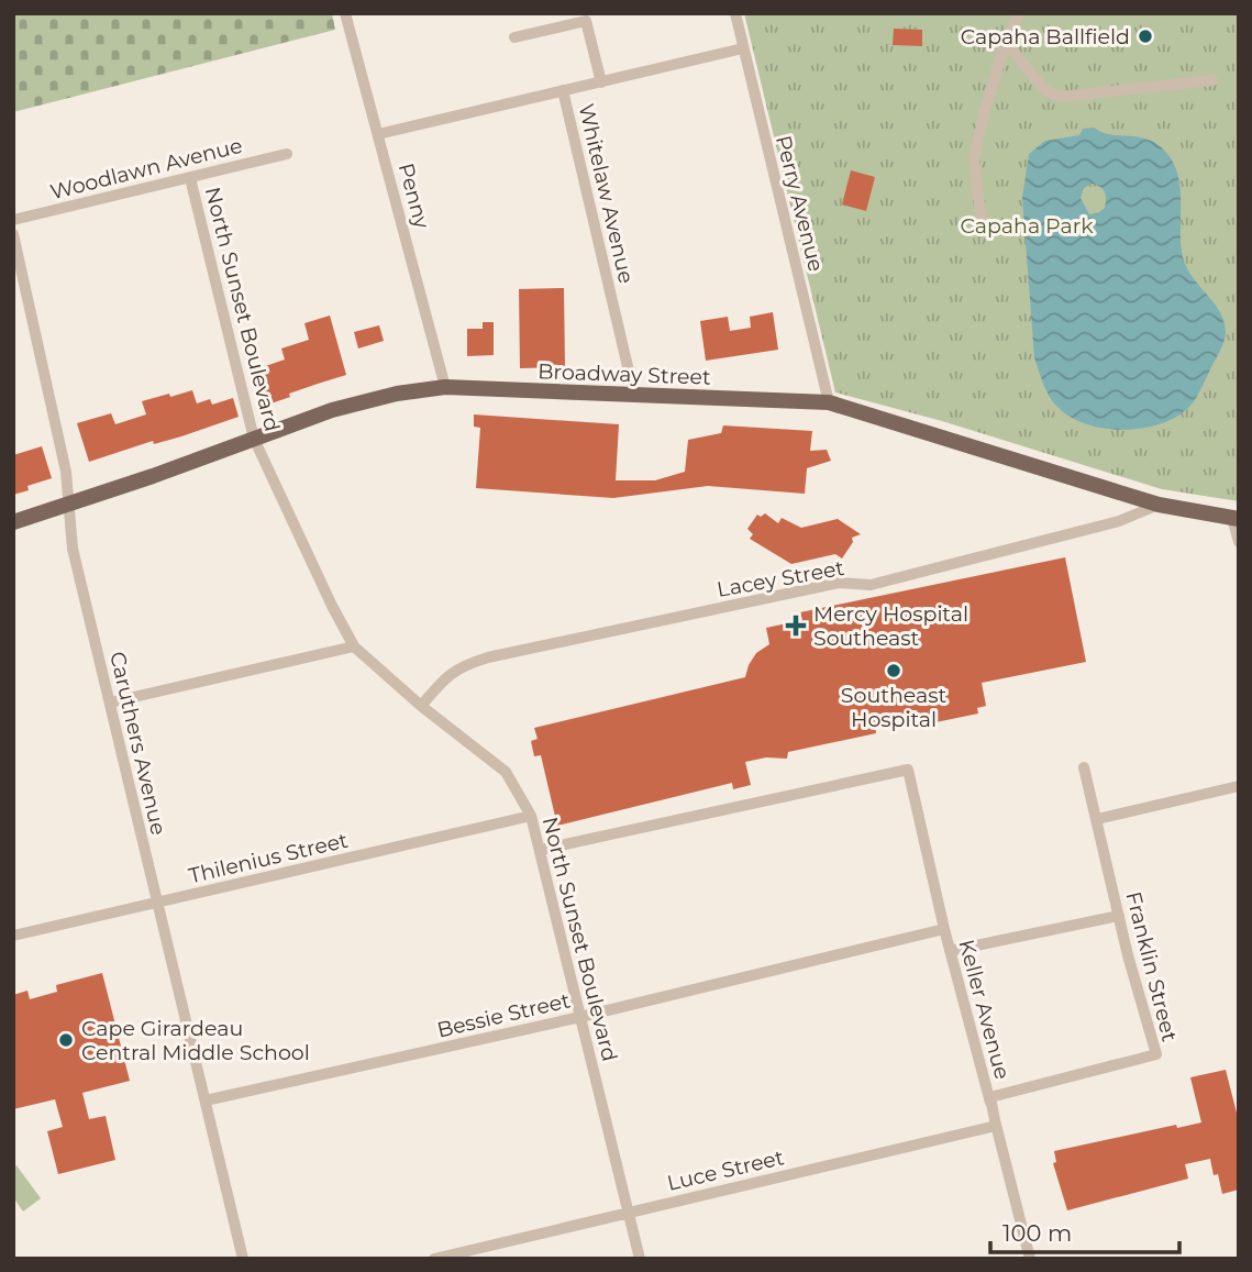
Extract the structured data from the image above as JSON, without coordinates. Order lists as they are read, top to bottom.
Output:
{
  "streets": {
    "main road": ["Broadway Street"],
    "street": [
      "Woodlawn Avenue",
      "Whitelaw Avenue",
      "Penny",
      "Perry Avenue",
      "North Sunset Boulevard",
      "Lacey Street",
      "Caruthers Avenue",
      "Thilenius Street",
      "Franklin Street",
      "Keller Avenue",
      "Bessie Street",
      "Luce Street"
    ]
  },
  "crossings": [
    ["Woodlawn Avenue", "North Sunset Boulevard"],
    ["Whitelaw Avenue", "Perry Avenue"],
    ["Whitelaw Avenue", "Broadway Street"],
    ["Penny", "Broadway Street"],
    ["Perry Avenue", "Broadway Street"],
    ["North Sunset Boulevard", "Broadway Street"],
    ["North Sunset Boulevard", "Lacey Street"],
    ["North Sunset Boulevard", "Thilenius Street"],
    ["North Sunset Boulevard", "Keller Avenue"],
    ["North Sunset Boulevard", "Bessie Street"],
    ["North Sunset Boulevard", "Luce Street"],
    ["Broadway Street", "Lacey Street"],
    ["Broadway Street", "Caruthers Avenue"],
    ["Caruthers Avenue", "Thilenius Street"],
    ["Caruthers Avenue", "Bessie Street"],
    ["Franklin Street", "Keller Avenue"],
    ["Franklin Street", "Luce Street"],
    ["Keller Avenue", "Bessie Street"],
    ["Keller Avenue", "Luce Street"]
  ],
  "parks": ["Capaha Park"],
  "places": {
    "other": ["Capaha Ballfield", "Southeast Hospital", "Cape Girardeau Central Middle School"],
    "health": ["Mercy Hospital Southeast"]
  },
  "scale_bar": "100 m"
}
